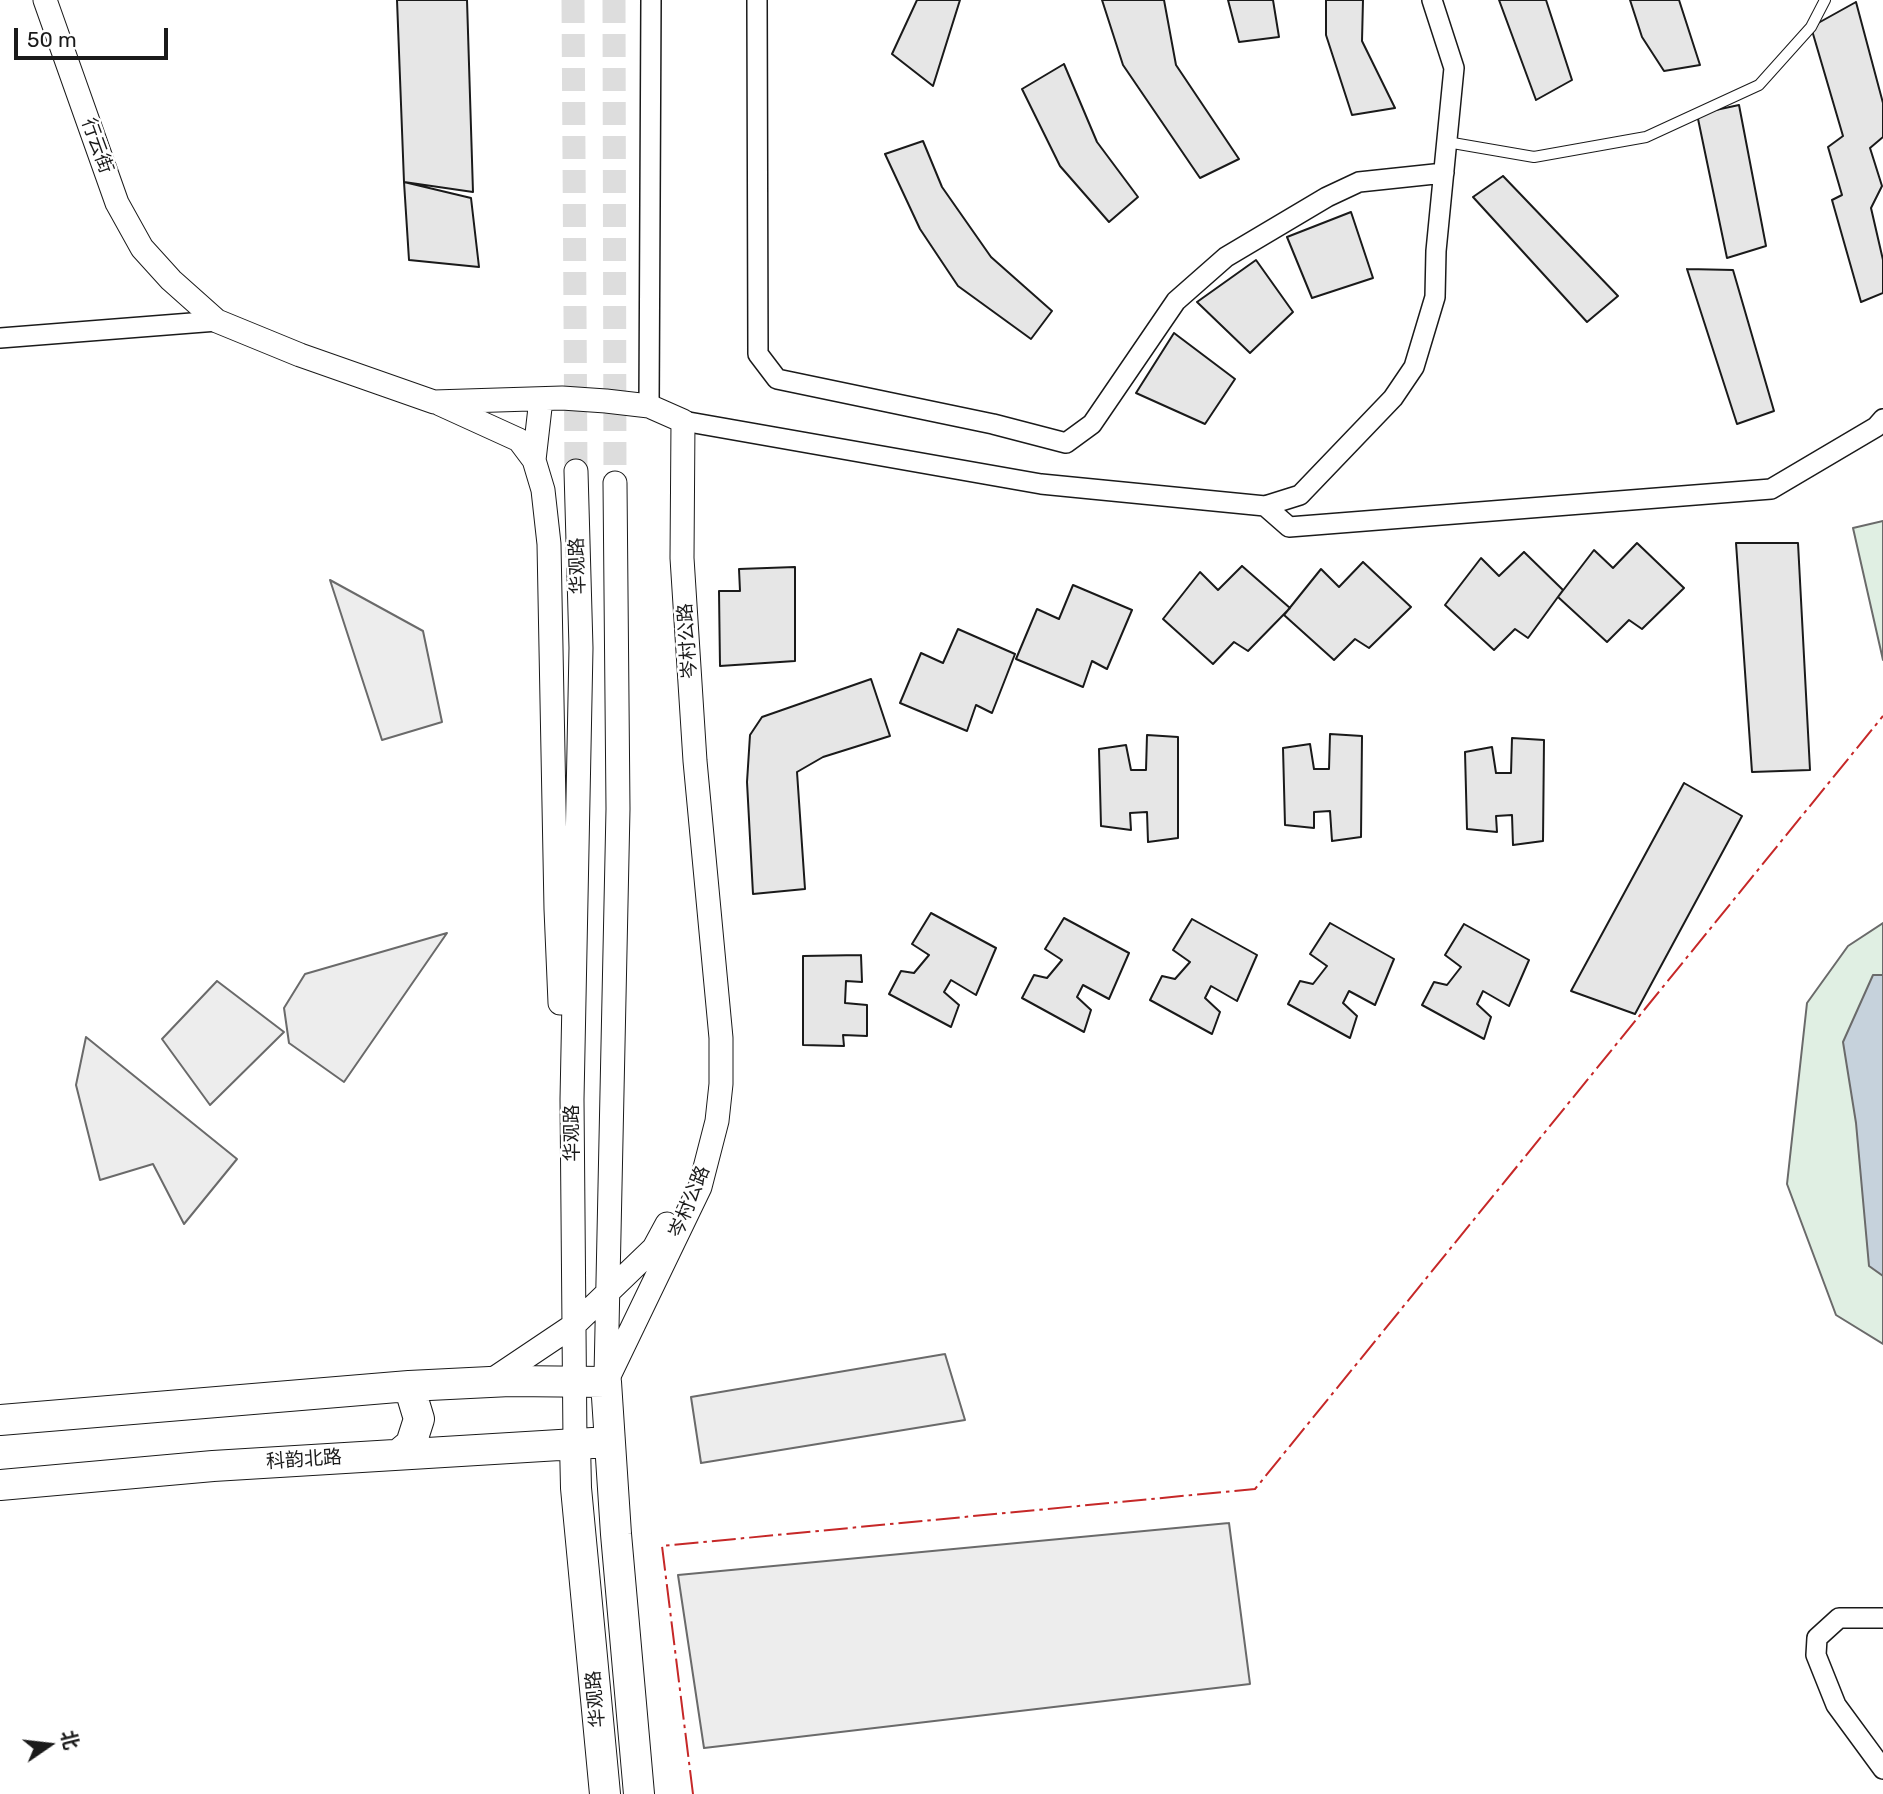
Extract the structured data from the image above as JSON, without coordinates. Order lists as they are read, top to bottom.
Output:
{
  "streets": {
    "main road": ["华观路", "科韵北路"],
    "street": ["行云街", "岑村公路"]
  },
  "crossings": [
    ["华观路", "岑村公路"],
    ["华观路", "科韵北路"]
  ],
  "scale_bar": "50 m",
  "north": "right"
}
